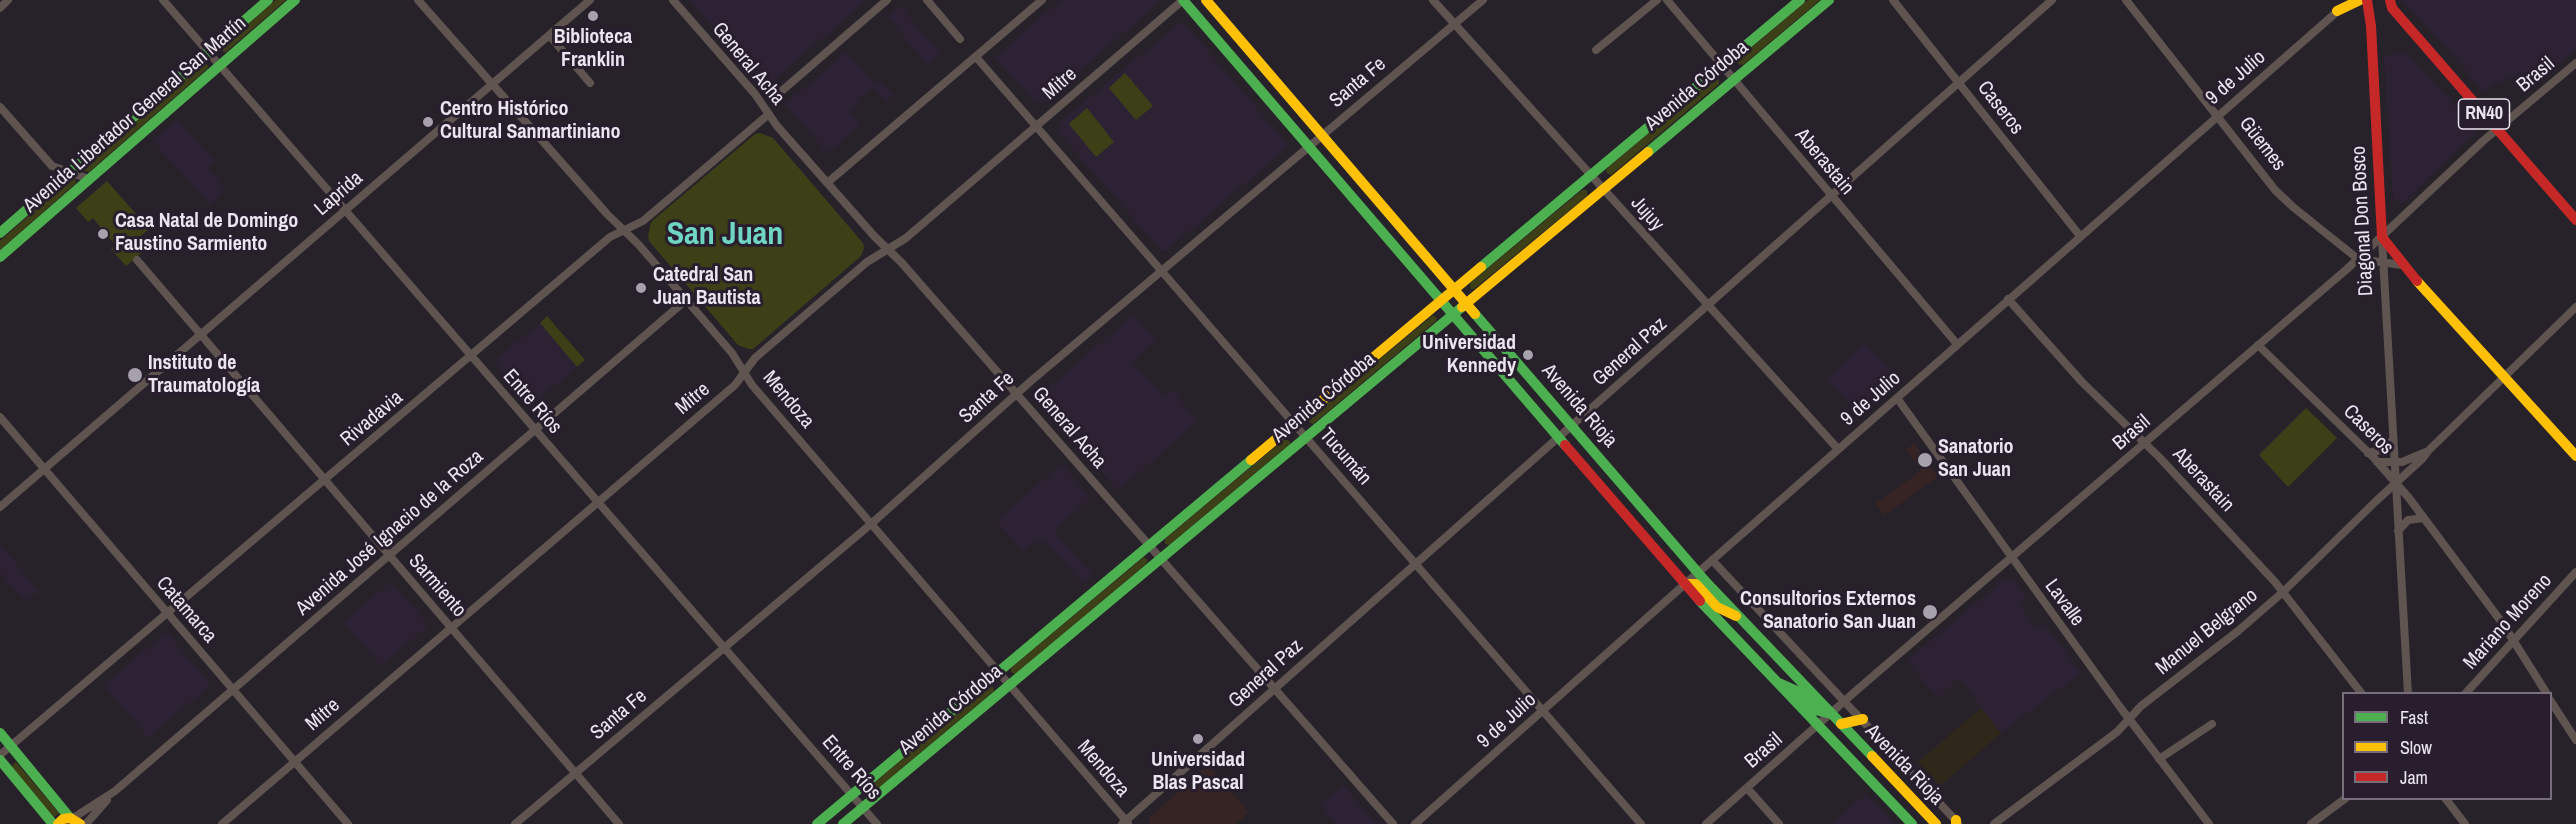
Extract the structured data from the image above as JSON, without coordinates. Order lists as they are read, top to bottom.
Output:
{
  "streets": {
    "main road": [
      "Avenida Córdoba",
      "RN40",
      "Avenida Libertador General San Martín",
      "Diagonal Don Bosco",
      "Avenida Rioja"
    ],
    "street": [
      "General Acha",
      "Brasil",
      "9 de Julio",
      "Santa Fe",
      "Mitre",
      "Caseros",
      "Güemes",
      "Aberastain",
      "Laprida",
      "Jujuy",
      "General Paz",
      "Mendoza",
      "Entre Ríos",
      "Rivadavia",
      "Tucumán",
      "Avenida José Ignacio de la Roza",
      "Sarmiento",
      "Lavalle",
      "Catamarca",
      "Mariano Moreno",
      "Manuel Belgrano"
    ]
  },
  "crossings": [
    ["General Acha", "Santa Fe"],
    ["General Acha", "Mitre"],
    ["General Acha", "Avenida Córdoba"],
    ["General Acha", "General Paz"],
    ["General Acha", "Rivadavia"],
    ["Brasil", "Caseros"],
    ["Brasil", "RN40"],
    ["Brasil", "Güemes"],
    ["Brasil", "Aberastain"],
    ["Brasil", "Diagonal Don Bosco"],
    ["Brasil", "Avenida Rioja"],
    ["Brasil", "Lavalle"],
    ["9 de Julio", "Caseros"],
    ["9 de Julio", "Güemes"],
    ["9 de Julio", "Aberastain"],
    ["9 de Julio", "Jujuy"],
    ["9 de Julio", "Avenida Rioja"],
    ["9 de Julio", "Tucumán"],
    ["9 de Julio", "Lavalle"],
    ["Santa Fe", "Jujuy"],
    ["Santa Fe", "Mendoza"],
    ["Santa Fe", "Entre Ríos"],
    ["Santa Fe", "Avenida Rioja"],
    ["Santa Fe", "Tucumán"],
    ["Santa Fe", "Sarmiento"],
    ["Mitre", "Mendoza"],
    ["Mitre", "Entre Ríos"],
    ["Mitre", "Avenida Rioja"],
    ["Mitre", "Tucumán"],
    ["Mitre", "Sarmiento"],
    ["Mitre", "Catamarca"],
    ["Avenida Córdoba", "Aberastain"],
    ["Avenida Córdoba", "Jujuy"],
    ["Avenida Córdoba", "Mendoza"],
    ["Avenida Córdoba", "Entre Ríos"],
    ["Avenida Córdoba", "Avenida Rioja"],
    ["Avenida Córdoba", "Tucumán"],
    ["Caseros", "Diagonal Don Bosco"],
    ["Caseros", "General Paz"],
    ["Caseros", "Mariano Moreno"],
    ["Caseros", "Manuel Belgrano"],
    ["Avenida Libertador General San Martín", "Entre Ríos"],
    ["Aberastain", "General Paz"],
    ["Aberastain", "Manuel Belgrano"],
    ["Laprida", "Mendoza"],
    ["Laprida", "Entre Ríos"],
    ["Laprida", "Sarmiento"],
    ["Laprida", "Catamarca"],
    ["Jujuy", "General Paz"],
    ["Diagonal Don Bosco", "Manuel Belgrano"],
    ["General Paz", "Mendoza"],
    ["General Paz", "Avenida Rioja"],
    ["General Paz", "Tucumán"],
    ["Mendoza", "Rivadavia"],
    ["Mendoza", "Avenida José Ignacio de la Roza"],
    ["Entre Ríos", "Rivadavia"],
    ["Entre Ríos", "Avenida José Ignacio de la Roza"],
    ["Rivadavia", "Sarmiento"],
    ["Rivadavia", "Catamarca"],
    ["Avenida José Ignacio de la Roza", "Sarmiento"],
    ["Avenida José Ignacio de la Roza", "Catamarca"],
    ["Lavalle", "Manuel Belgrano"]
  ],
  "districts": ["San Juan"],
  "places": [
    "Biblioteca Franklin",
    "Centro Histórico Cultural Sanmartiniano",
    "Casa Natal de Domingo Faustino Sarmiento",
    "Catedral San Juan Bautista",
    "Universidad Kennedy",
    "Instituto de Traumatología",
    "Sanatorio San Juan",
    "Consultorios Externos Sanatorio San Juan",
    "Universidad Blas Pascal"
  ],
  "legend": ["Fast", "Slow", "Jam"]
}
